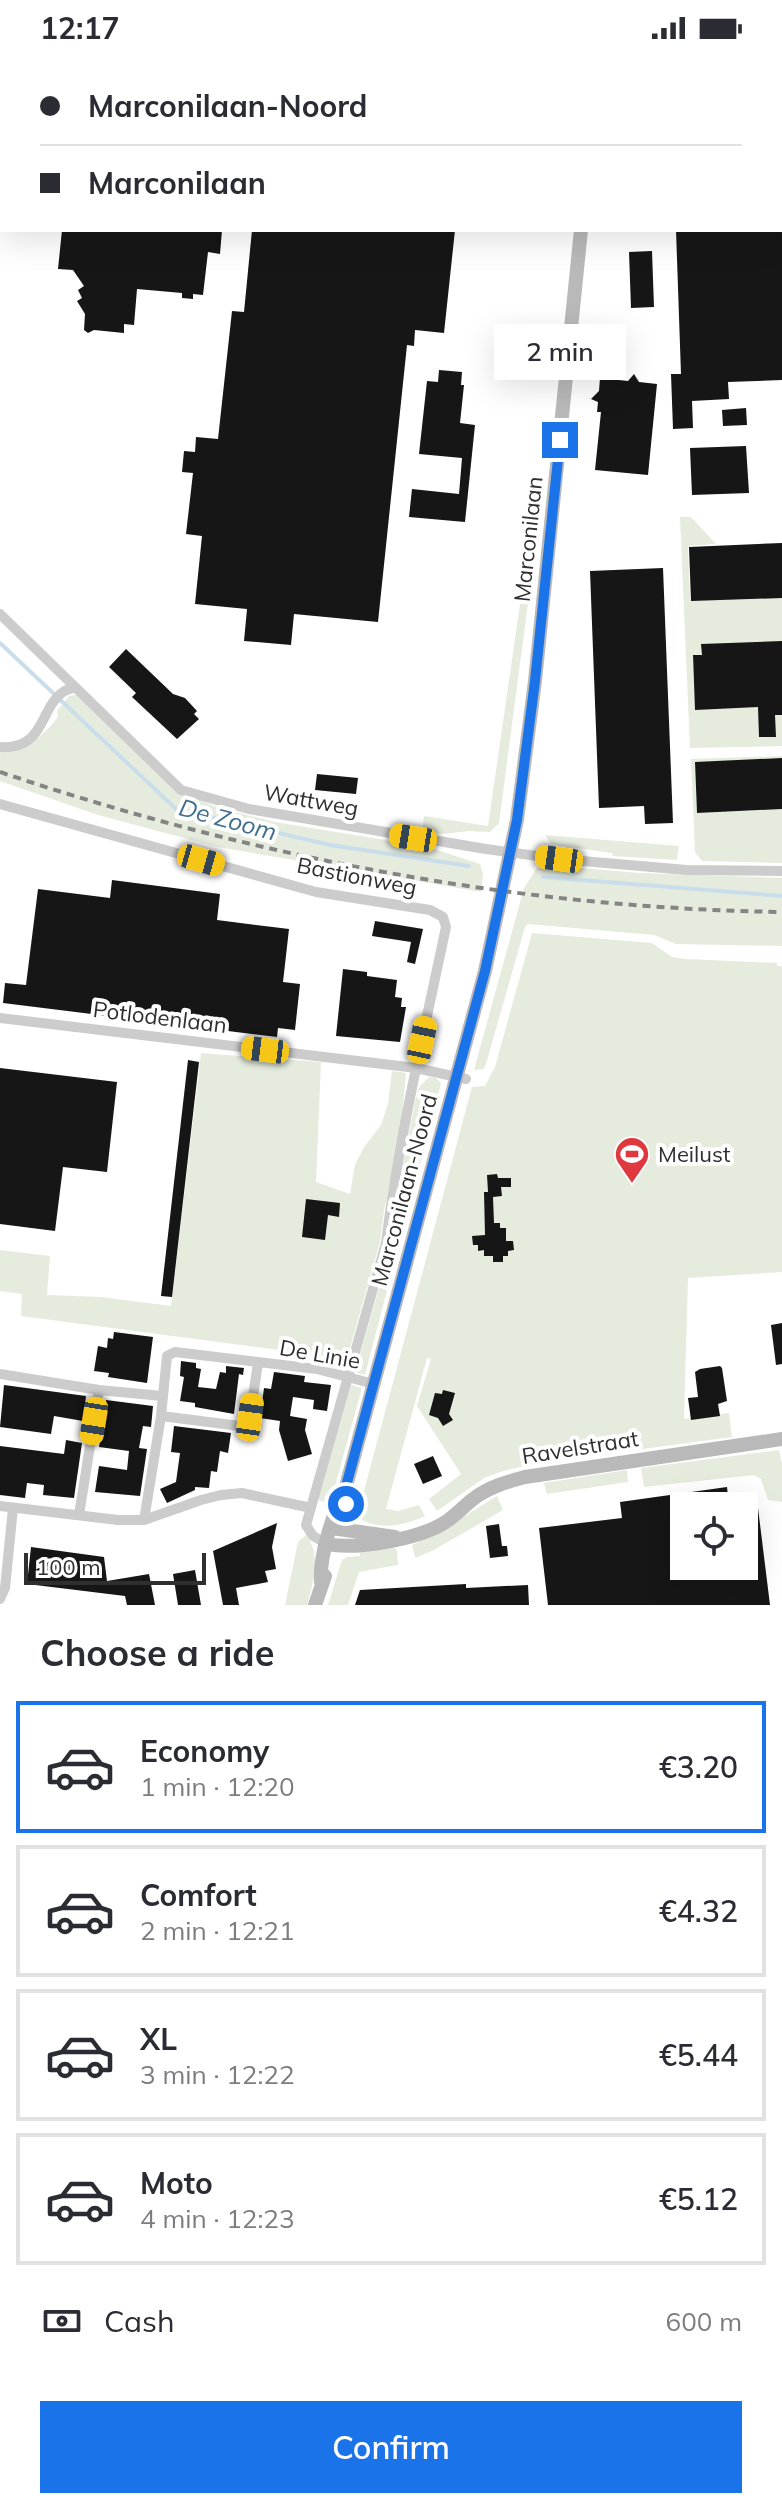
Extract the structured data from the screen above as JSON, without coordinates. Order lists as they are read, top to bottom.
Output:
{
  "streets": {
    "street": [
      "Marconilaan",
      "Wattweg",
      "Bastionweg",
      "Potlodenlaan",
      "Marconilaan-Noord",
      "De Linie",
      "Ravelstraat"
    ]
  },
  "crossings": [
    ["Marconilaan", "Wattweg"],
    ["Marconilaan", "Marconilaan-Noord"],
    ["Wattweg", "Marconilaan-Noord"],
    ["Bastionweg", "Potlodenlaan"],
    ["Bastionweg", "De Linie"],
    ["Potlodenlaan", "Marconilaan-Noord"],
    ["Marconilaan-Noord", "De Linie"],
    ["Marconilaan-Noord", "Ravelstraat"]
  ],
  "water": ["De Zoom"],
  "places": {
    "sports": ["Meilust"]
  },
  "scale_bar": "100 m",
  "page": {
    "status": "12:17",
    "banner": ["Marconilaan-Noord", "Marconilaan"],
    "bubble": "2 min",
    "scale": "100 m",
    "heading": "Choose a ride",
    "list": [
      {
        "name": "Economy",
        "note": "1 min · 12:20",
        "value": "€3.20"
      },
      {
        "name": "Comfort",
        "note": "2 min · 12:21",
        "value": "€4.32"
      },
      {
        "name": "XL",
        "note": "3 min · 12:22",
        "value": "€5.44"
      },
      {
        "name": "Moto",
        "note": "4 min · 12:23",
        "value": "€5.12"
      }
    ],
    "pay": ["Cash", "600 m"],
    "buttons": "Confirm"
  }
}
